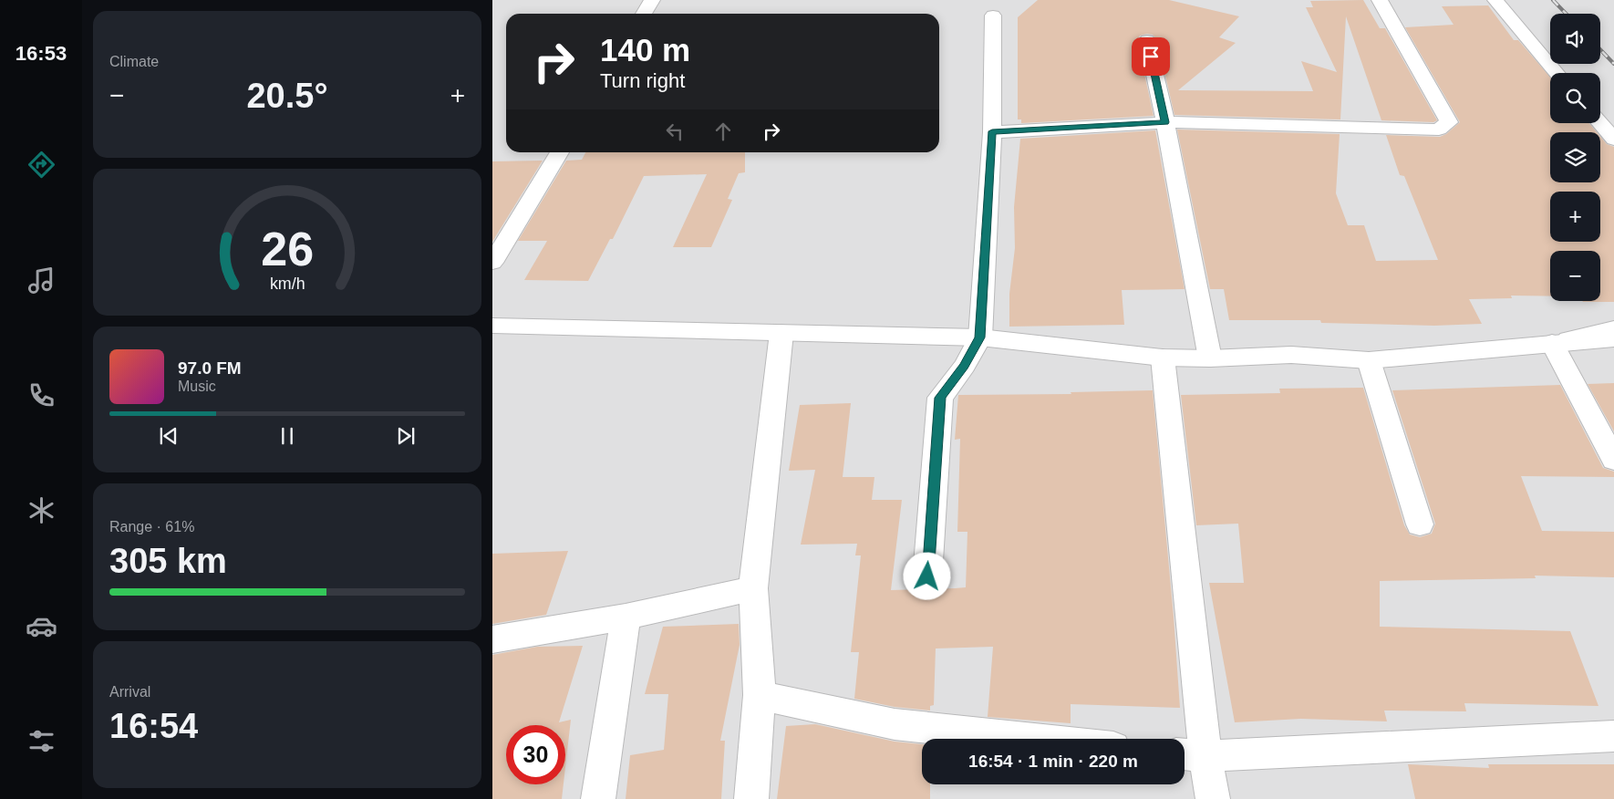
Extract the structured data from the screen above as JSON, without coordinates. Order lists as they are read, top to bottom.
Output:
{
  "page": {
    "tabs": "16:53",
    "tile": [
      "Climate",
      ["Range · 61%", "305 km"],
      ["Arrival", "16:54"]
    ],
    "map_buttons": ["+", "−"],
    "turn": ["140 m", "Turn right"],
    "heat": ["−", "20.5°", "+"],
    "song": ["97.0 FM", "Music"],
    "limit": "30",
    "trip": "16:54 · 1 min · 220 m",
    "gauge": ["26", "km/h"]
  }
}
